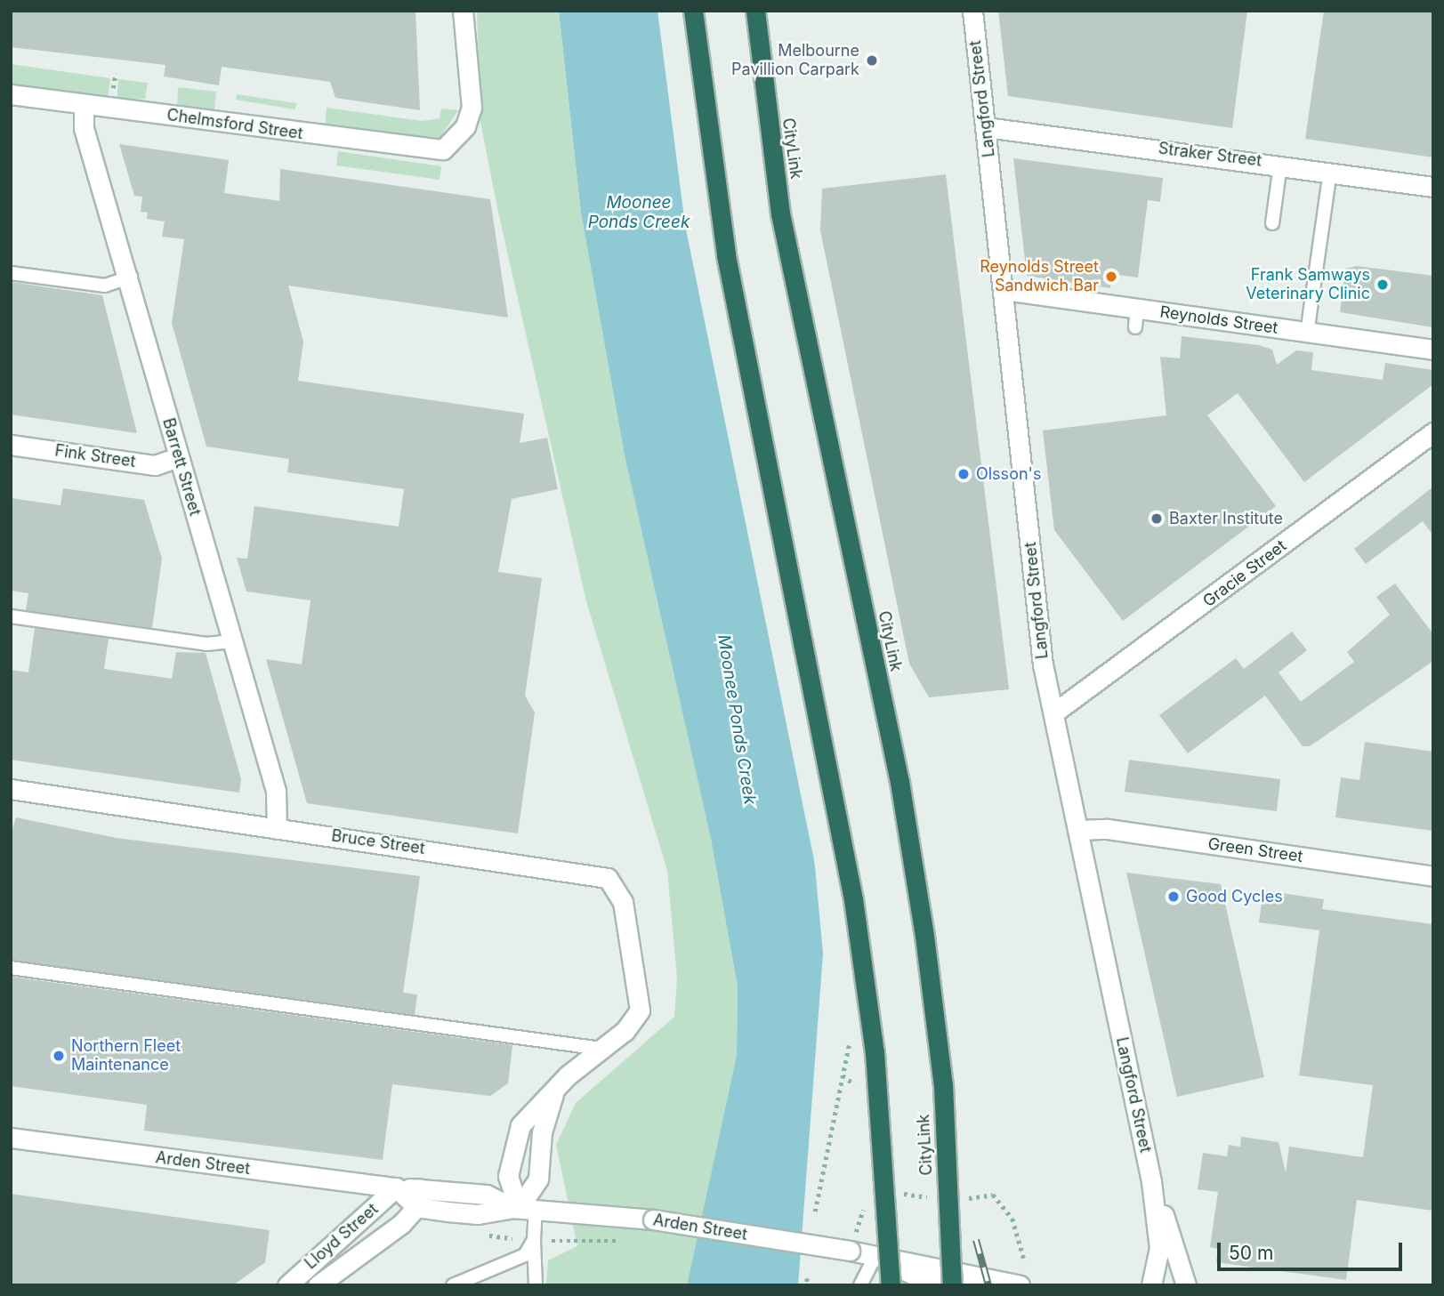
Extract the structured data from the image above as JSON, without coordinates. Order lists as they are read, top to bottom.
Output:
{
  "streets": {
    "highway": ["CityLink"],
    "street": [
      "Langford Street",
      "Chelmsford Street",
      "Straker Street",
      "Reynolds Street",
      "Fink Street",
      "Barrett Street",
      "Gracie Street",
      "Bruce Street",
      "Green Street",
      "Arden Street",
      "Lloyd Street"
    ]
  },
  "crossings": [
    ["Langford Street", "Straker Street"],
    ["Langford Street", "Reynolds Street"],
    ["Langford Street", "Gracie Street"],
    ["Langford Street", "Green Street"],
    ["Chelmsford Street", "Barrett Street"],
    ["Fink Street", "Barrett Street"],
    ["Barrett Street", "Bruce Street"],
    ["Arden Street", "Lloyd Street"]
  ],
  "water": ["Moonee Ponds Creek"],
  "places": [
    "Melbourne Pavillion Carpark",
    "Reynolds Street Sandwich Bar",
    "Frank Samways Veterinary Clinic",
    "Olsson's",
    "Baxter Institute",
    "Good Cycles",
    "Northern Fleet Maintenance"
  ],
  "scale_bar": "50 m"
}
